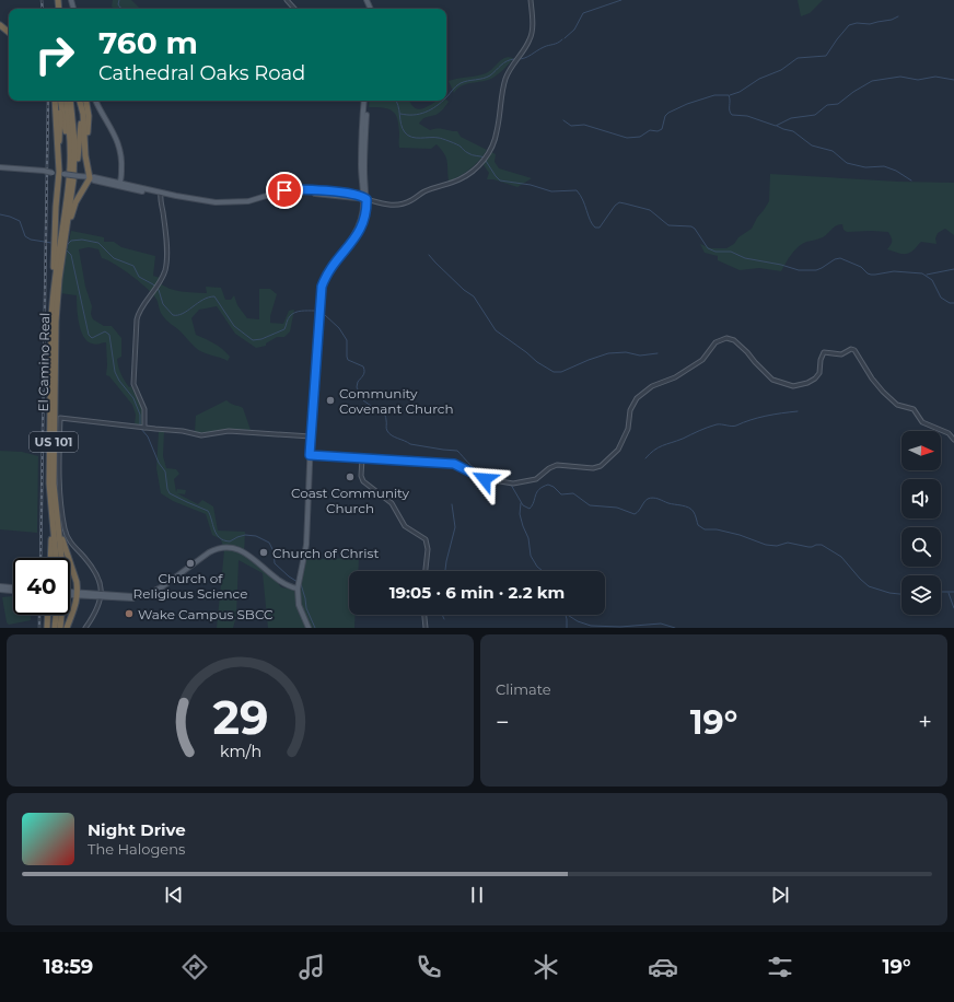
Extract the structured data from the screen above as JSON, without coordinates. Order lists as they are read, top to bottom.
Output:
{
  "streets": {
    "highway": ["El Camino Real", "US 101"]
  },
  "places": [
    "Community Covenant Church",
    "Coast Community Church",
    "Church of Christ",
    "Church of Religious Science",
    "Wake Campus SBCC"
  ],
  "north": "right",
  "page": {
    "turn": ["760 m", "Cathedral Oaks Road"],
    "limit": "40",
    "trip": "19:05 · 6 min · 2.2 km",
    "tile": "Climate",
    "heat": ["−", "19°", "+"],
    "song": ["Night Drive", "The Halogens"],
    "tabs": ["18:59", "19°"],
    "gauge": ["29", "km/h"]
  }
}
